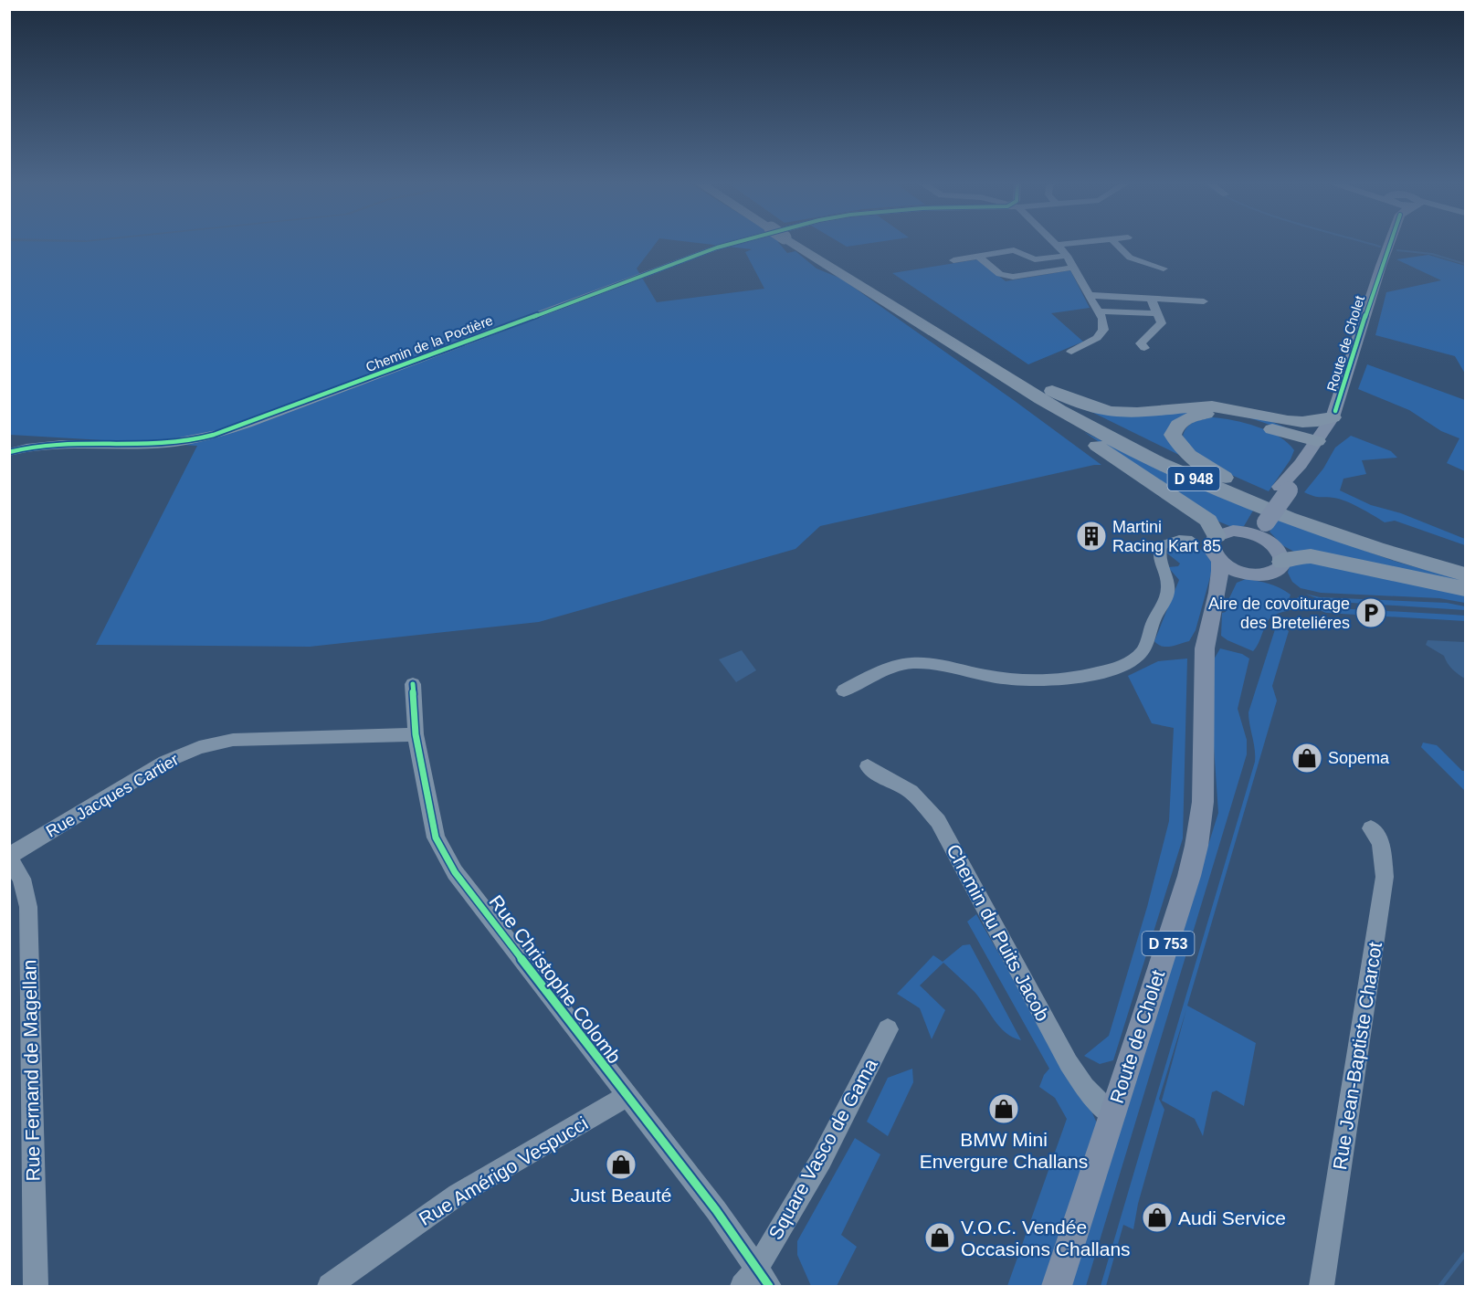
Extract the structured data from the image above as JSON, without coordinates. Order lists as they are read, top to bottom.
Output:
{
  "streets": {
    "highway": ["D 948"],
    "main road": ["Route de Cholet", "D 753"],
    "street": [
      "Chemin de la Poctière",
      "Rue Jacques Cartier",
      "Chemin du Puits Jacob",
      "Rue Christophe Colomb",
      "Rue Jean-Baptiste Charcot",
      "Rue Fernand de Magellan",
      "Square Vasco de Gama",
      "Rue Amérigo Vespucci"
    ]
  },
  "crossings": [
    ["Route de Cholet", "Chemin du Puits Jacob"],
    ["Rue Jacques Cartier", "Rue Christophe Colomb"],
    ["Rue Jacques Cartier", "Rue Fernand de Magellan"],
    ["Rue Christophe Colomb", "Square Vasco de Gama"],
    ["Rue Christophe Colomb", "Rue Amérigo Vespucci"]
  ],
  "places": {
    "building": ["Martini Racing Kart 85"],
    "parking": ["Aire de covoiturage des Breteliéres"],
    "shop": [
      "Sopema",
      "BMW Mini Envergure Challans",
      "Just Beauté",
      "Audi Service",
      "V.O.C. Vendée Occasions Challans"
    ]
  }
}
